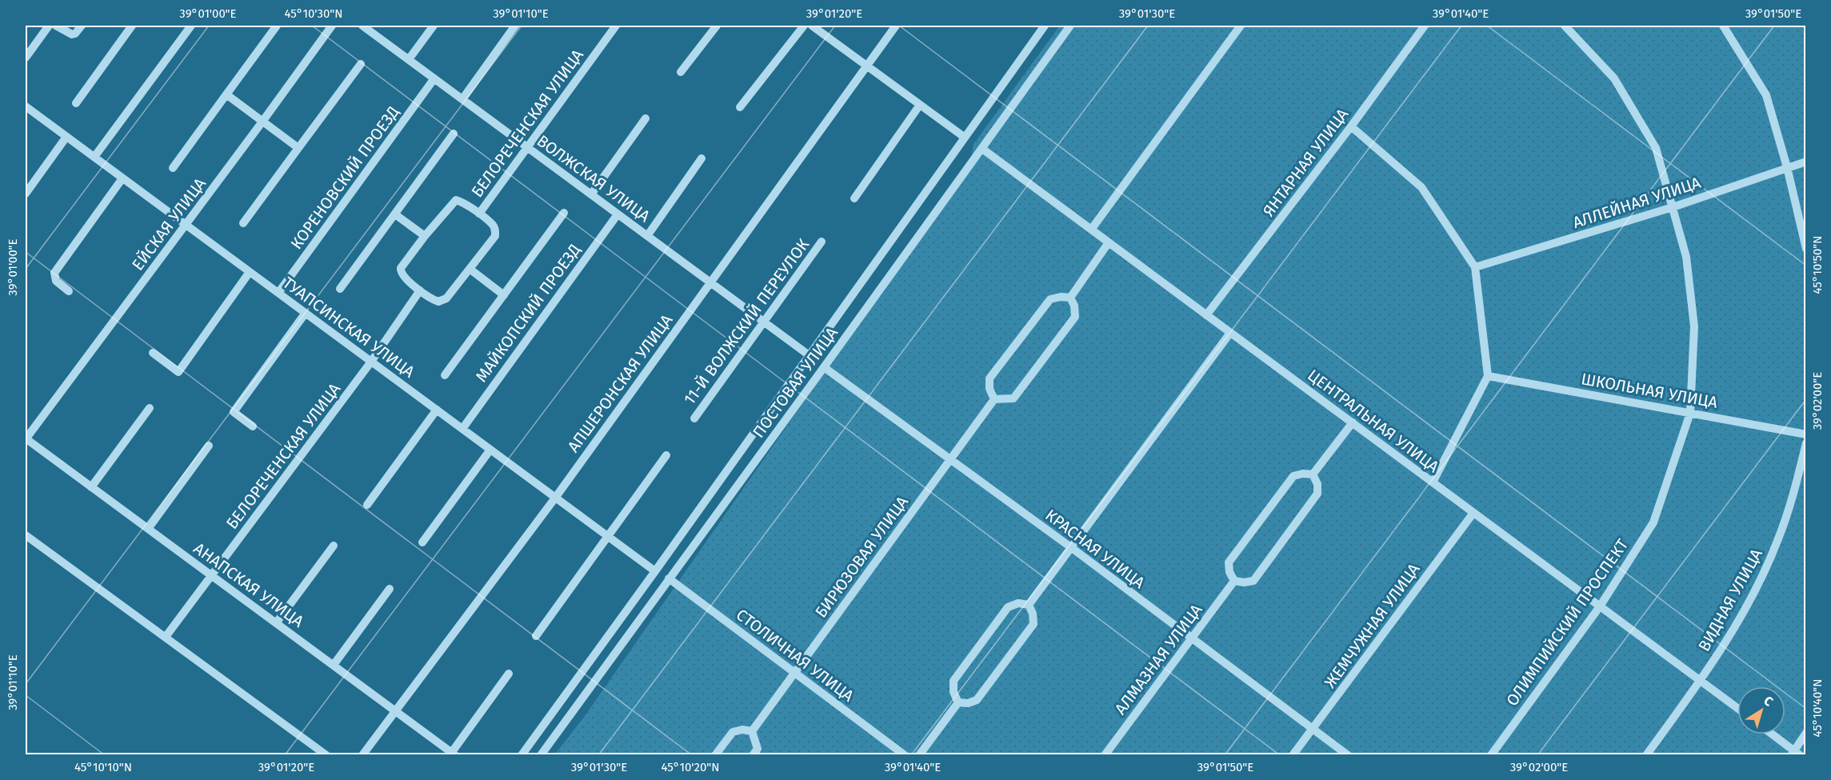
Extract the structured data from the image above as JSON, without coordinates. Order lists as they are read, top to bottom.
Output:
{
  "streets": {
    "street": [
      "БЕЛОРЕЧЕНСКАЯ УЛИЦА",
      "ЯНТАРНАЯ УЛИЦА",
      "КОРЕНОВСКИЙ ПРОЕЗД",
      "ВОЛЖСКАЯ УЛИЦА",
      "АЛЛЕЙНАЯ УЛИЦА",
      "ЕЙСКАЯ УЛИЦА",
      "МАЙКОПСКИЙ ПРОЕЗД",
      "11-Й ВОЛЖСКИЙ ПЕРЕУЛОК",
      "ТУАПСИНСКАЯ УЛИЦА",
      "ПОСТОВАЯ УЛИЦА",
      "АПШЕРОНСКАЯ УЛИЦА",
      "ШКОЛЬНАЯ УЛИЦА",
      "ЦЕНТРАЛЬНАЯ УЛИЦА",
      "КРАСНАЯ УЛИЦА",
      "БИРЮЗОВАЯ УЛИЦА",
      "АНАПСКАЯ УЛИЦА",
      "ВИДНАЯ УЛИЦА",
      "ОЛИМПИЙСКИЙ ПРОСПЕКТ",
      "ЖЕМЧУЖНАЯ УЛИЦА",
      "СТОЛИЧНАЯ УЛИЦА",
      "АЛМАЗНАЯ УЛИЦА"
    ]
  },
  "crossings": [
    ["БЕЛОРЕЧЕНСКАЯ УЛИЦА", "ВОЛЖСКАЯ УЛИЦА"],
    ["БЕЛОРЕЧЕНСКАЯ УЛИЦА", "ТУАПСИНСКАЯ УЛИЦА"],
    ["БЕЛОРЕЧЕНСКАЯ УЛИЦА", "АНАПСКАЯ УЛИЦА"],
    ["ЯНТАРНАЯ УЛИЦА", "ЦЕНТРАЛЬНАЯ УЛИЦА"],
    ["КОРЕНОВСКИЙ ПРОЕЗД", "ВОЛЖСКАЯ УЛИЦА"],
    ["КОРЕНОВСКИЙ ПРОЕЗД", "ТУАПСИНСКАЯ УЛИЦА"],
    ["ВОЛЖСКАЯ УЛИЦА", "МАЙКОПСКИЙ ПРОЕЗД"],
    ["ВОЛЖСКАЯ УЛИЦА", "11-Й ВОЛЖСКИЙ ПЕРЕУЛОК"],
    ["ВОЛЖСКАЯ УЛИЦА", "ПОСТОВАЯ УЛИЦА"],
    ["ВОЛЖСКАЯ УЛИЦА", "АПШЕРОНСКАЯ УЛИЦА"],
    ["АЛЛЕЙНАЯ УЛИЦА", "ОЛИМПИЙСКИЙ ПРОСПЕКТ"],
    ["ЕЙСКАЯ УЛИЦА", "ТУАПСИНСКАЯ УЛИЦА"],
    ["ЕЙСКАЯ УЛИЦА", "АНАПСКАЯ УЛИЦА"],
    ["МАЙКОПСКИЙ ПРОЕЗД", "ТУАПСИНСКАЯ УЛИЦА"],
    ["ТУАПСИНСКАЯ УЛИЦА", "ПОСТОВАЯ УЛИЦА"],
    ["ТУАПСИНСКАЯ УЛИЦА", "АПШЕРОНСКАЯ УЛИЦА"],
    ["ПОСТОВАЯ УЛИЦА", "ЦЕНТРАЛЬНАЯ УЛИЦА"],
    ["ПОСТОВАЯ УЛИЦА", "КРАСНАЯ УЛИЦА"],
    ["ПОСТОВАЯ УЛИЦА", "СТОЛИЧНАЯ УЛИЦА"],
    ["АПШЕРОНСКАЯ УЛИЦА", "АНАПСКАЯ УЛИЦА"],
    ["ШКОЛЬНАЯ УЛИЦА", "ОЛИМПИЙСКИЙ ПРОСПЕКТ"],
    ["ЦЕНТРАЛЬНАЯ УЛИЦА", "ВИДНАЯ УЛИЦА"],
    ["ЦЕНТРАЛЬНАЯ УЛИЦА", "ОЛИМПИЙСКИЙ ПРОСПЕКТ"],
    ["ЦЕНТРАЛЬНАЯ УЛИЦА", "ЖЕМЧУЖНАЯ УЛИЦА"],
    ["КРАСНАЯ УЛИЦА", "БИРЮЗОВАЯ УЛИЦА"],
    ["КРАСНАЯ УЛИЦА", "ЖЕМЧУЖНАЯ УЛИЦА"],
    ["КРАСНАЯ УЛИЦА", "АЛМАЗНАЯ УЛИЦА"],
    ["БИРЮЗОВАЯ УЛИЦА", "СТОЛИЧНАЯ УЛИЦА"]
  ],
  "north": "top right",
  "coordinates": [
    "39°01'00\"E",
    "45°10'30\"N",
    "39°01'10\"E",
    "39°01'20\"E",
    "39°01'30\"E",
    "39°01'40\"E",
    "39°01'50\"E",
    "45°10'50\"N",
    "39°02'00\"E",
    "45°10'40\"N",
    "45°10'10\"N",
    "45°10'20\"N"
  ]
}
